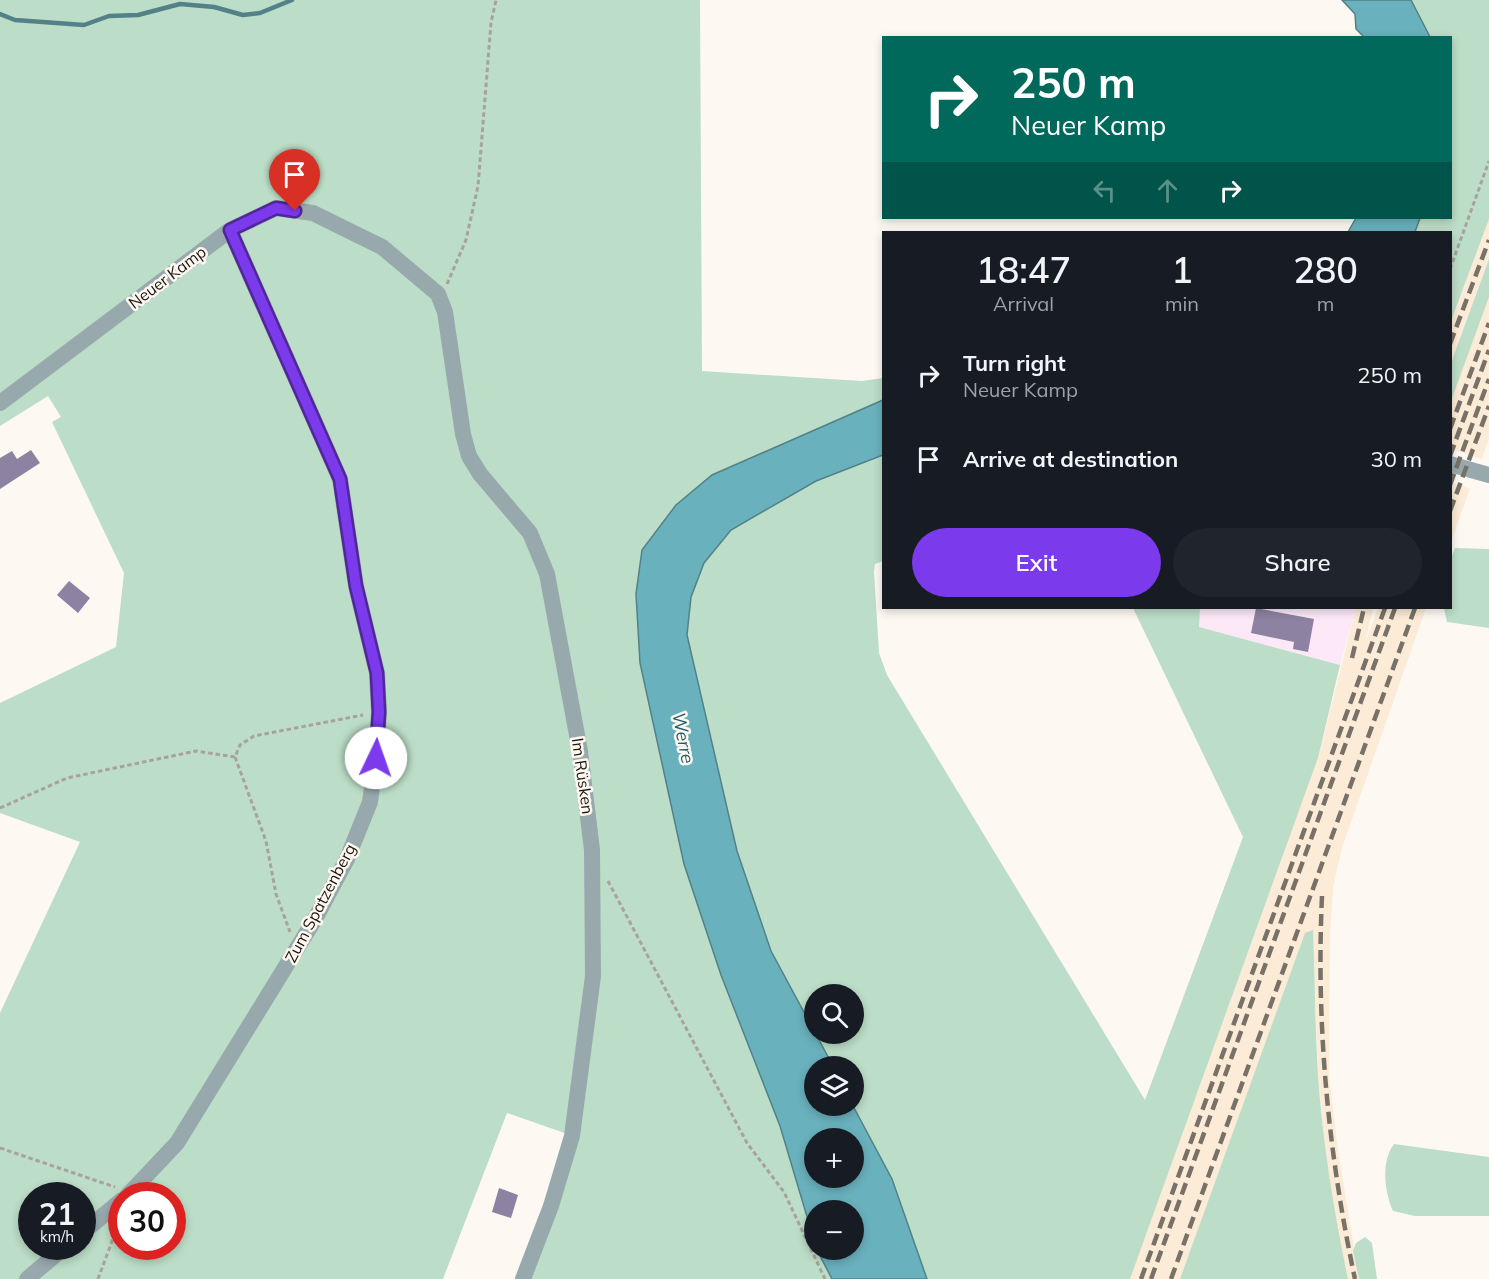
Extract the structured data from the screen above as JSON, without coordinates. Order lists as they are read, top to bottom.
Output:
{
  "streets": {
    "street": ["Neuer Kamp", "Im Rüsken", "Zum Spatzenberg"]
  },
  "crossings": [
    ["Neuer Kamp", "Im Rüsken"],
    ["Neuer Kamp", "Zum Spatzenberg"]
  ],
  "water": ["Werre"],
  "page": {
    "turn": ["250 m", "Neuer Kamp"],
    "eta": [
      "18:47",
      "Arrival",
      "1",
      "min",
      "280",
      "m"
    ],
    "list": [
      {
        "name": "Turn right",
        "note": "Neuer Kamp",
        "value": "250 m"
      },
      {
        "name": "Arrive at destination",
        "value": "30 m"
      }
    ],
    "buttons": ["Exit", "Share"],
    "map_buttons": ["+", "−"],
    "speed": "21 km/h",
    "limit": "30"
  }
}
